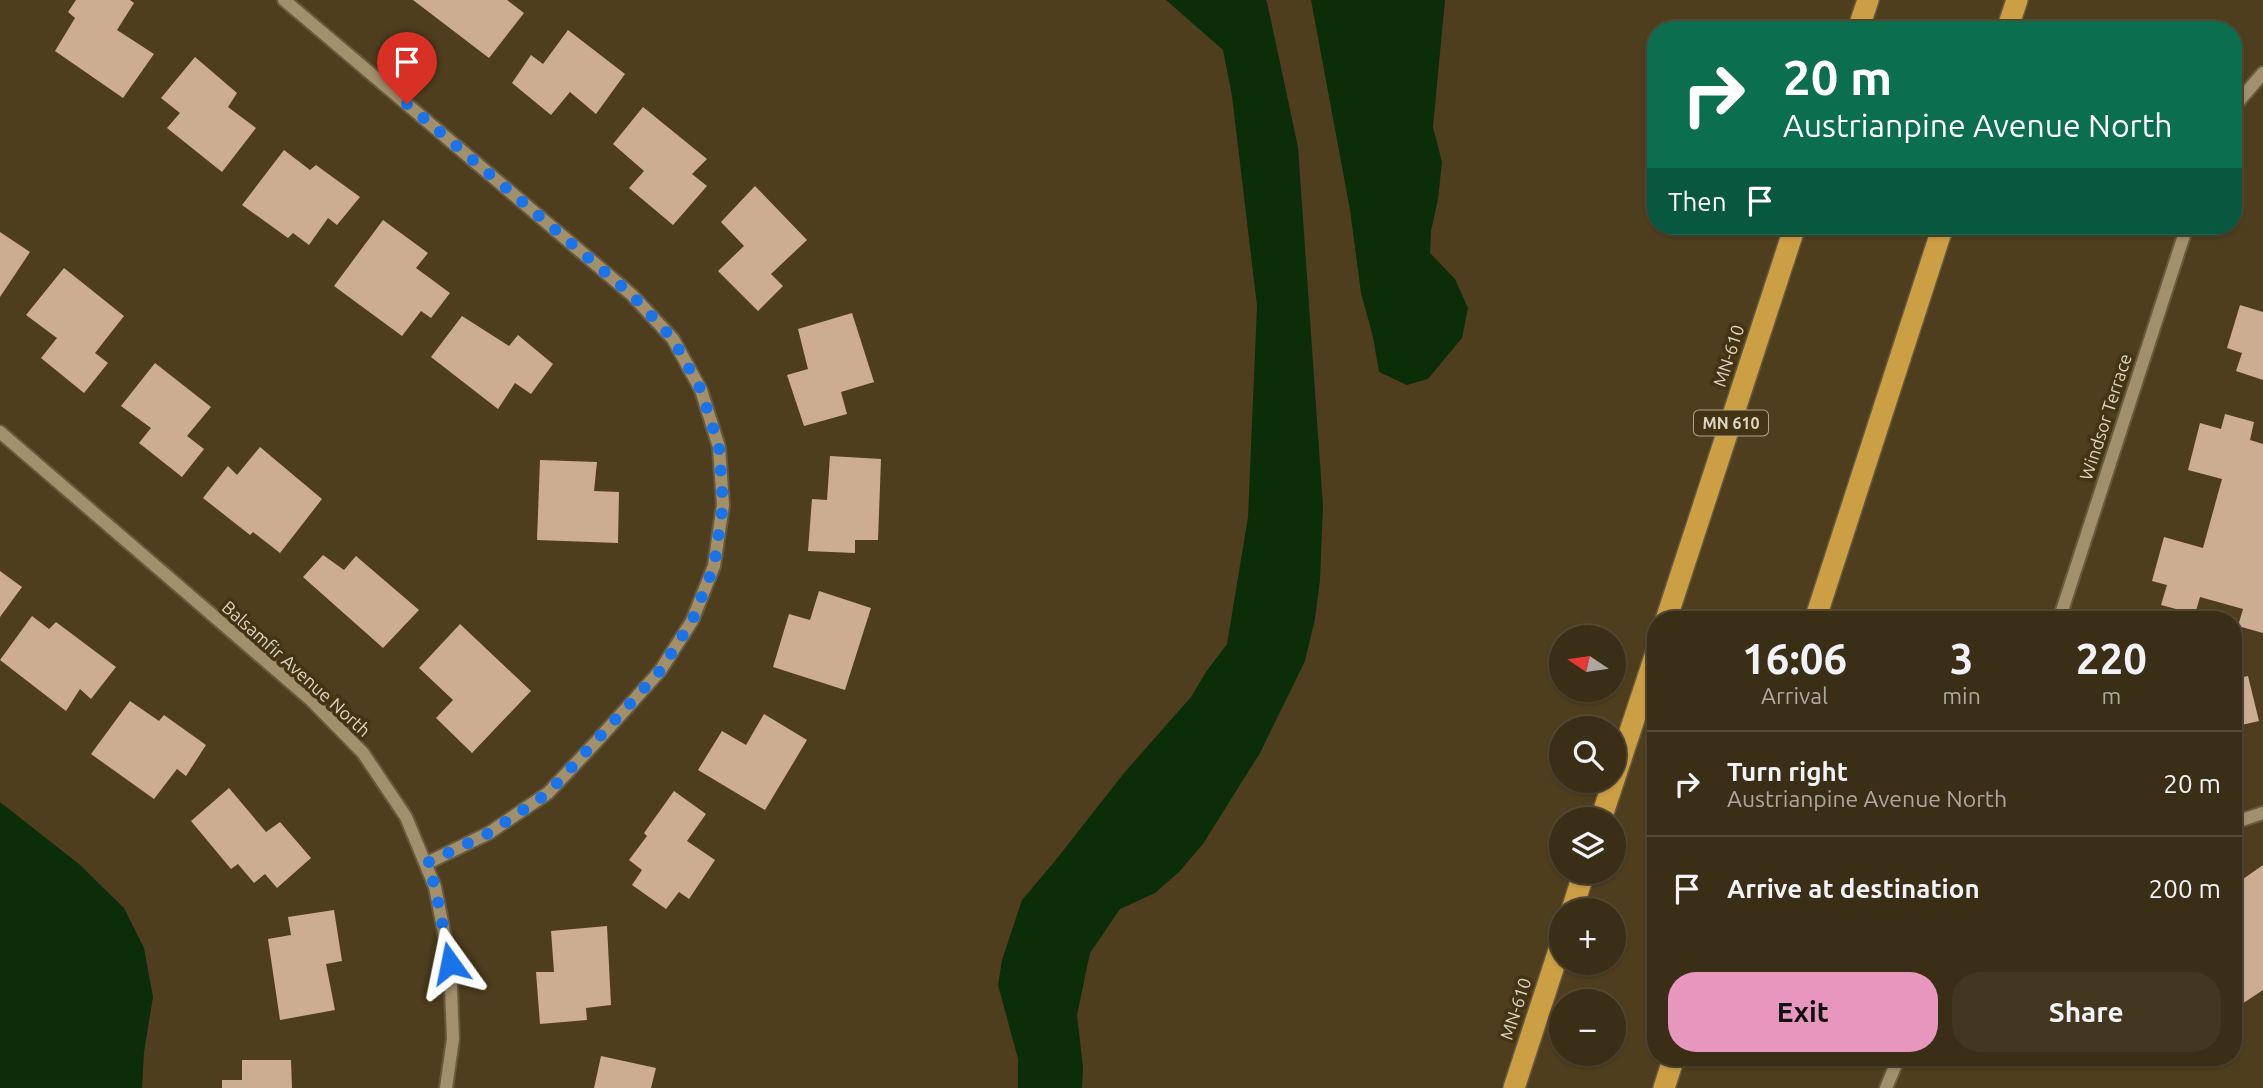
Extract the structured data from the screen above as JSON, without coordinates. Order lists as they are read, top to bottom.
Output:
{
  "streets": {
    "highway": ["MN-610", "MN 610"],
    "street": ["Windsor Terrace", "Balsamfir Avenue North"]
  },
  "north": "left",
  "page": {
    "turn": ["20 m", "Austrianpine Avenue North"],
    "then": "Then",
    "eta": [
      "16:06",
      "Arrival",
      "3",
      "min",
      "220",
      "m"
    ],
    "map_buttons": ["+", "−"],
    "list": [
      {
        "name": "Turn right",
        "note": "Austrianpine Avenue North",
        "value": "20 m"
      },
      {
        "name": "Arrive at destination",
        "value": "200 m"
      }
    ],
    "buttons": ["Exit", "Share"]
  }
}
